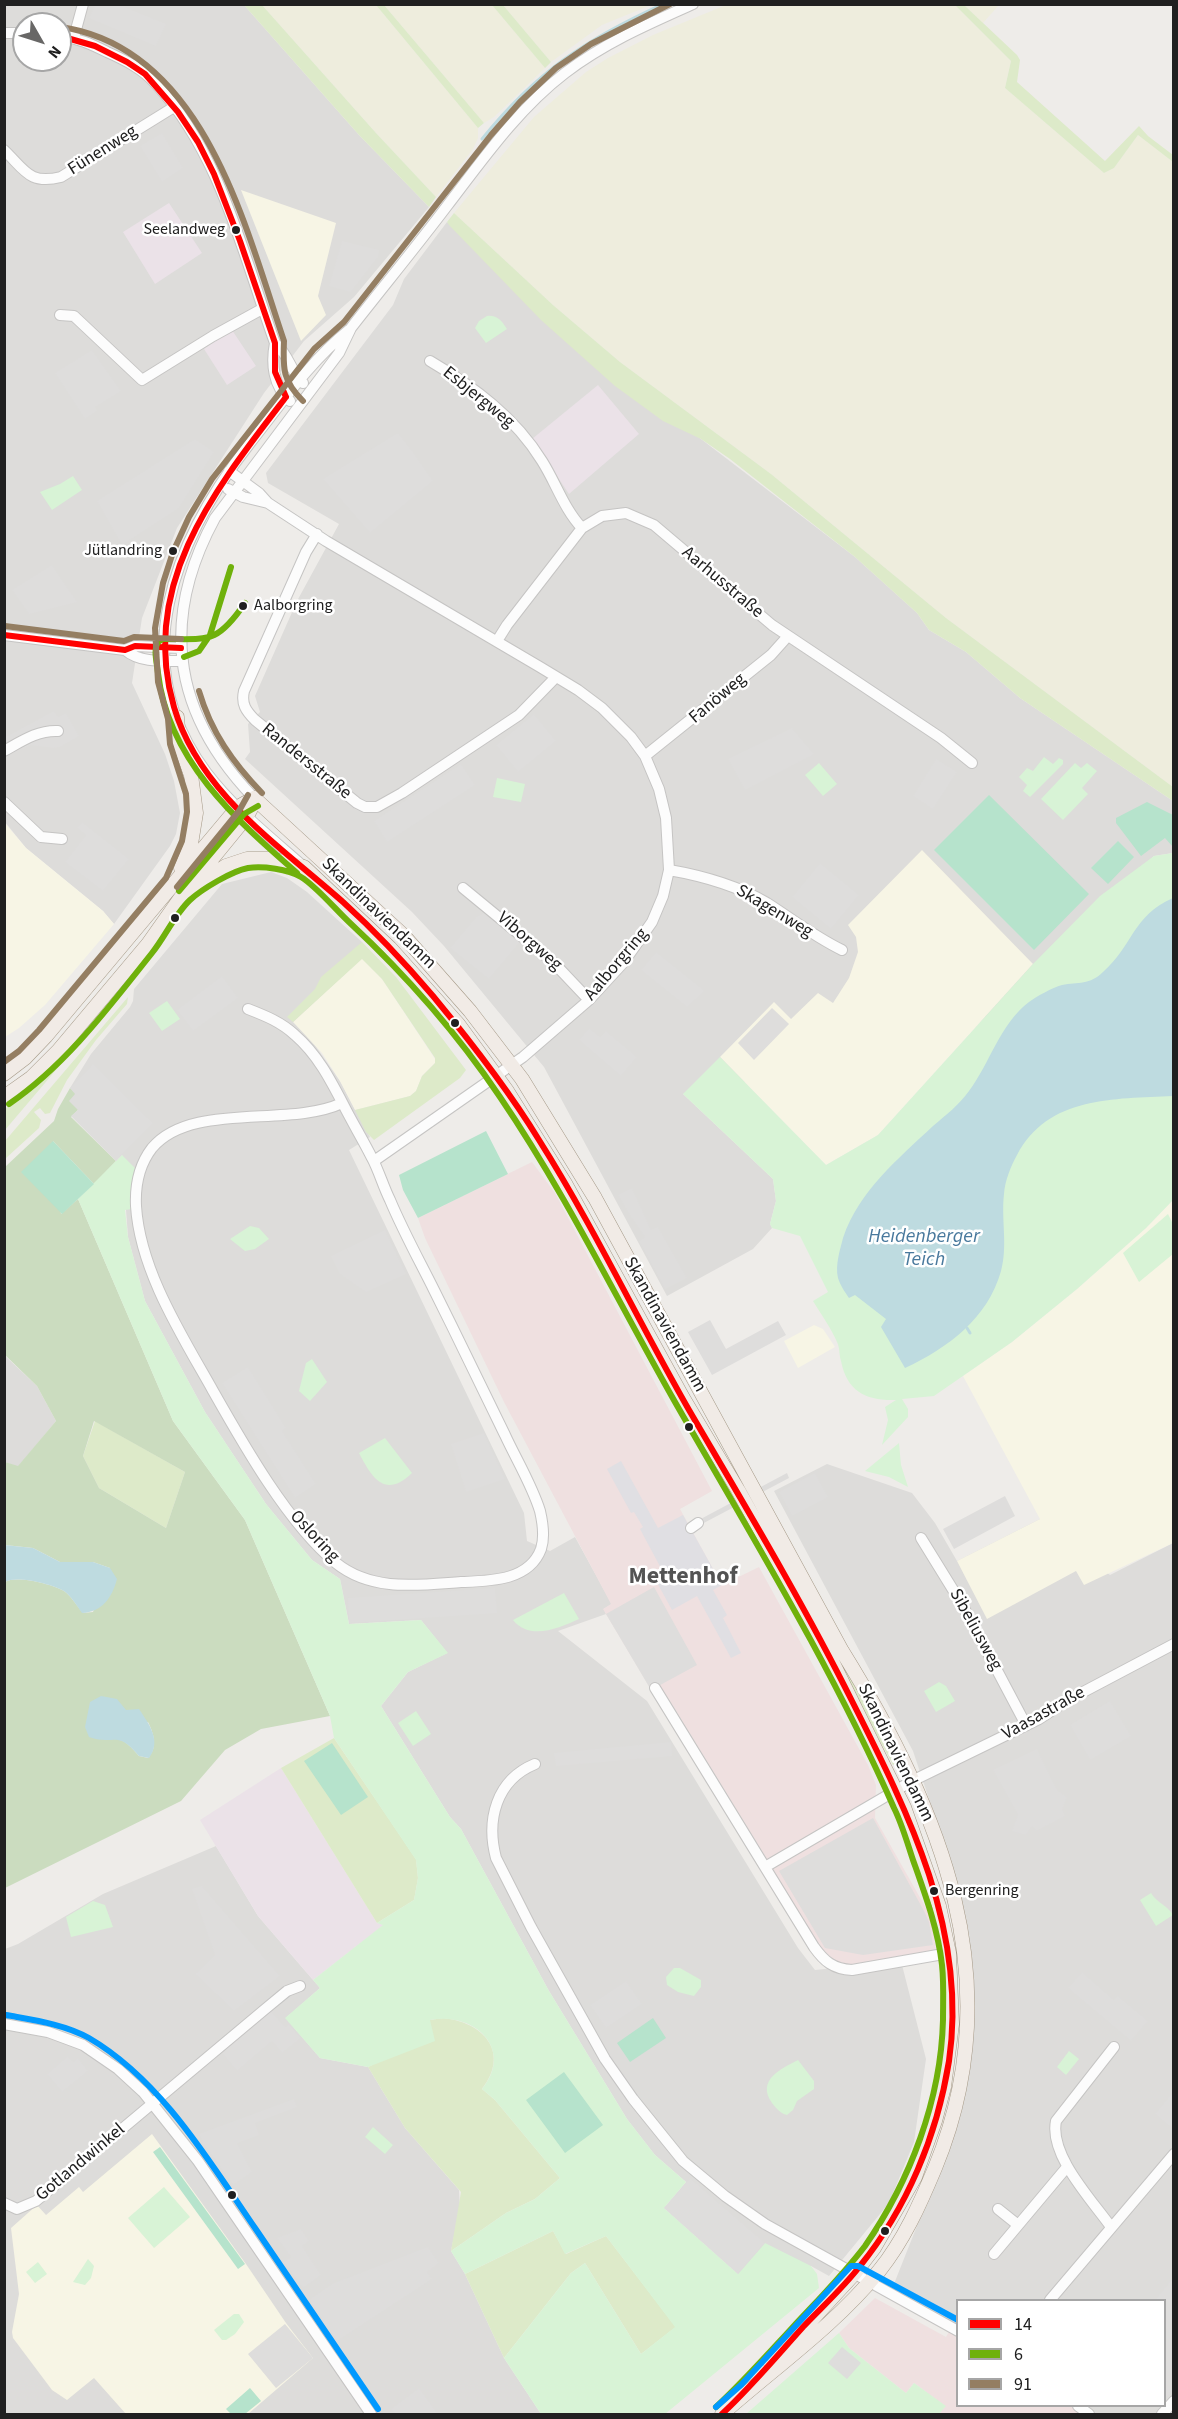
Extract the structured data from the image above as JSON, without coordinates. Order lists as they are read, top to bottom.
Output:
{
  "streets": {
    "main road": ["Skandinaviendamm"],
    "street": [
      "Fünenweg",
      "Esbjergweg",
      "Aarhusstraße",
      "Fanöweg",
      "Randersstraße",
      "Skagenweg",
      "Viborgweg",
      "Aalborgring",
      "Osloring",
      "Sibeliusweg",
      "Vaasastraße",
      "Gotlandwinkel"
    ]
  },
  "crossings": [
    ["Esbjergweg", "Aarhusstraße"],
    ["Aarhusstraße", "Fanöweg"],
    ["Aarhusstraße", "Aalborgring"],
    ["Fanöweg", "Aalborgring"],
    ["Randersstraße", "Aalborgring"],
    ["Skagenweg", "Aalborgring"],
    ["Skandinaviendamm", "Aalborgring"],
    ["Skandinaviendamm", "Vaasastraße"],
    ["Viborgweg", "Aalborgring"],
    ["Aalborgring", "Osloring"],
    ["Sibeliusweg", "Vaasastraße"]
  ],
  "districts": ["Mettenhof"],
  "water": ["Heidenberger Teich"],
  "places": [
    "Seelandweg",
    "Jütlandring",
    "Aalborgring",
    "Bergenring"
  ],
  "lines": ["transit line 91", "transit line 14", "transit line 6"],
  "legend": ["14", "6", "91"],
  "north": "bottom right"
}
